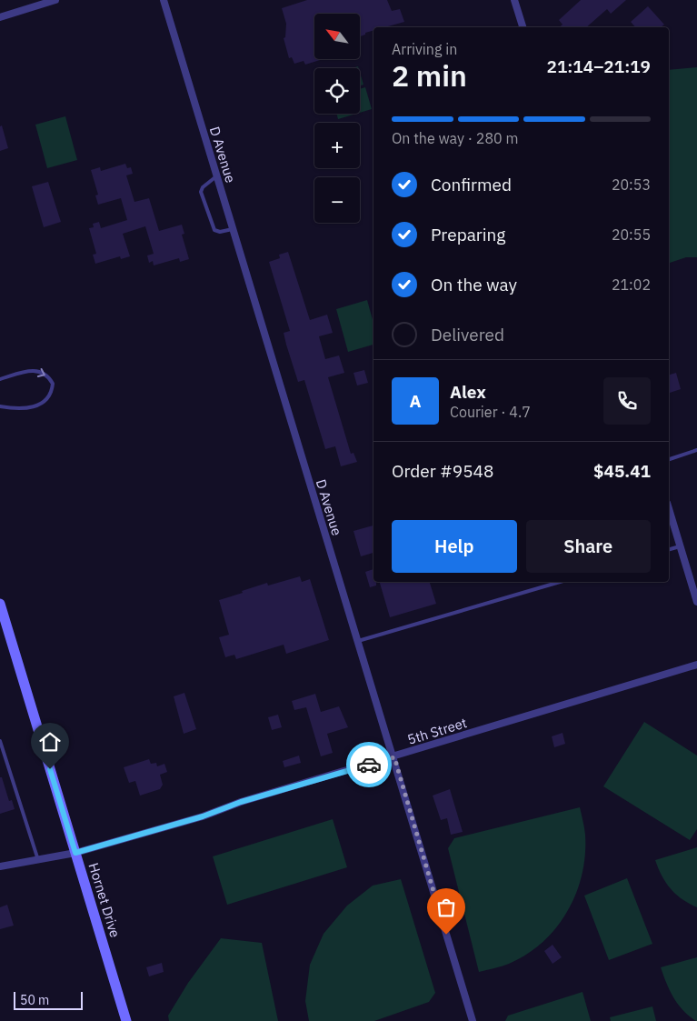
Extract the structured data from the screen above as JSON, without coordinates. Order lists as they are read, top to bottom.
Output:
{
  "streets": {
    "main road": ["Hornet Drive"],
    "street": ["D Avenue", "5th Street"]
  },
  "crossings": [
    ["D Avenue", "5th Street"],
    ["5th Street", "Hornet Drive"]
  ],
  "scale_bar": "50 m",
  "north": "top left",
  "page": {
    "map_buttons": ["+", "−"],
    "heading": ["2 min", "Arriving in", "21:14–21:19"],
    "panel": [
      "Alex",
      "Courier · 4.7",
      "Order #9548",
      "$45.41"
    ],
    "bar": "On the way · 280 m",
    "list": [
      ["Confirmed", "20:53"],
      ["Preparing", "20:55"],
      ["On the way", "21:02"],
      "Delivered"
    ],
    "round": "A",
    "buttons": ["Help", "Share"],
    "scale": "50 m"
  }
}
